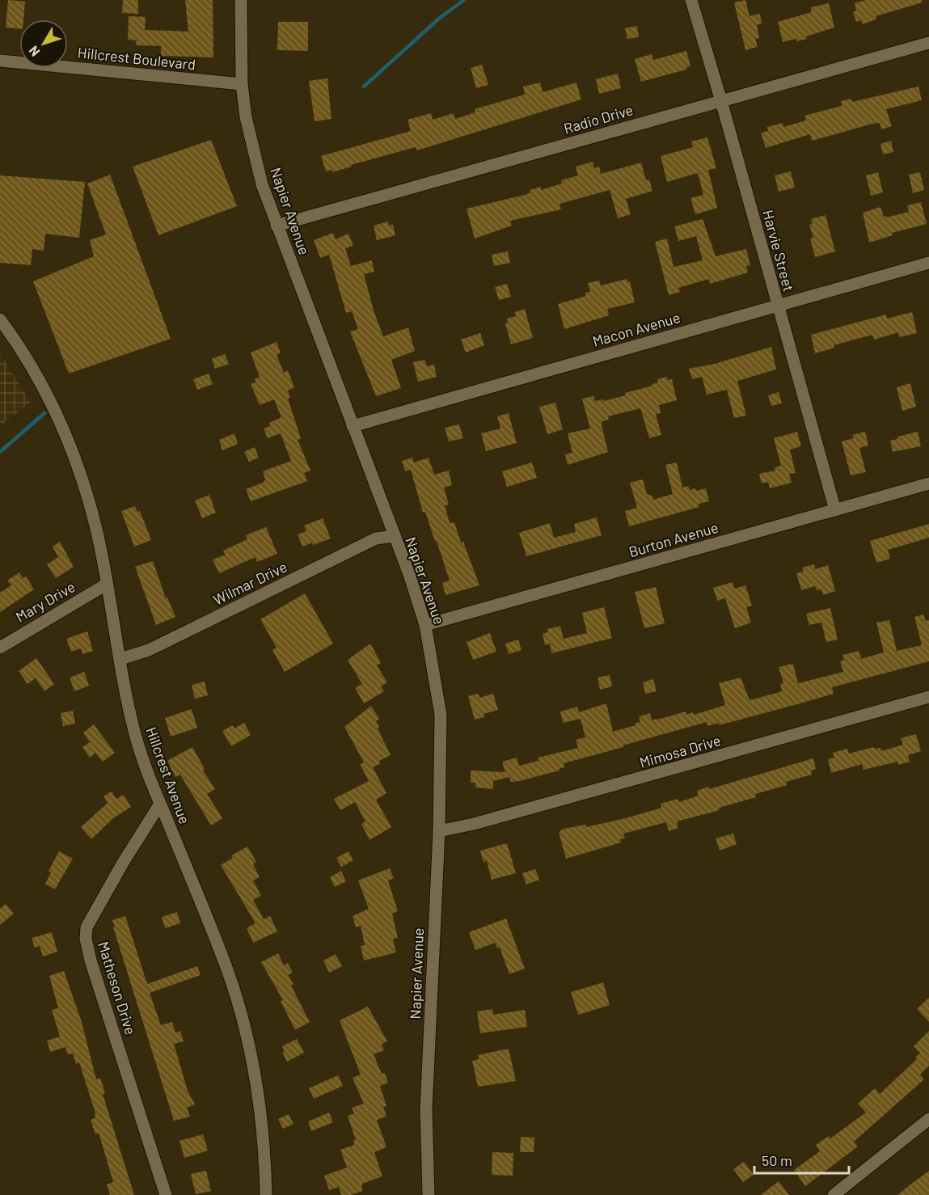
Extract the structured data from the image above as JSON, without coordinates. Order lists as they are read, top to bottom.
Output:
{
  "streets": {
    "street": [
      "Hillcrest Boulevard",
      "Radio Drive",
      "Napier Avenue",
      "Harvie Street",
      "Macon Avenue",
      "Burton Avenue",
      "Wilmar Drive",
      "Mary Drive",
      "Mimosa Drive",
      "Hillcrest Avenue",
      "Matheson Drive"
    ]
  },
  "crossings": [
    ["Hillcrest Boulevard", "Napier Avenue"],
    ["Radio Drive", "Napier Avenue"],
    ["Radio Drive", "Harvie Street"],
    ["Napier Avenue", "Macon Avenue"],
    ["Napier Avenue", "Burton Avenue"],
    ["Napier Avenue", "Wilmar Drive"],
    ["Napier Avenue", "Mimosa Drive"],
    ["Harvie Street", "Macon Avenue"],
    ["Harvie Street", "Burton Avenue"],
    ["Wilmar Drive", "Hillcrest Avenue"],
    ["Mary Drive", "Hillcrest Avenue"],
    ["Hillcrest Avenue", "Matheson Drive"]
  ],
  "scale_bar": "50 m",
  "north": "bottom left"
}
